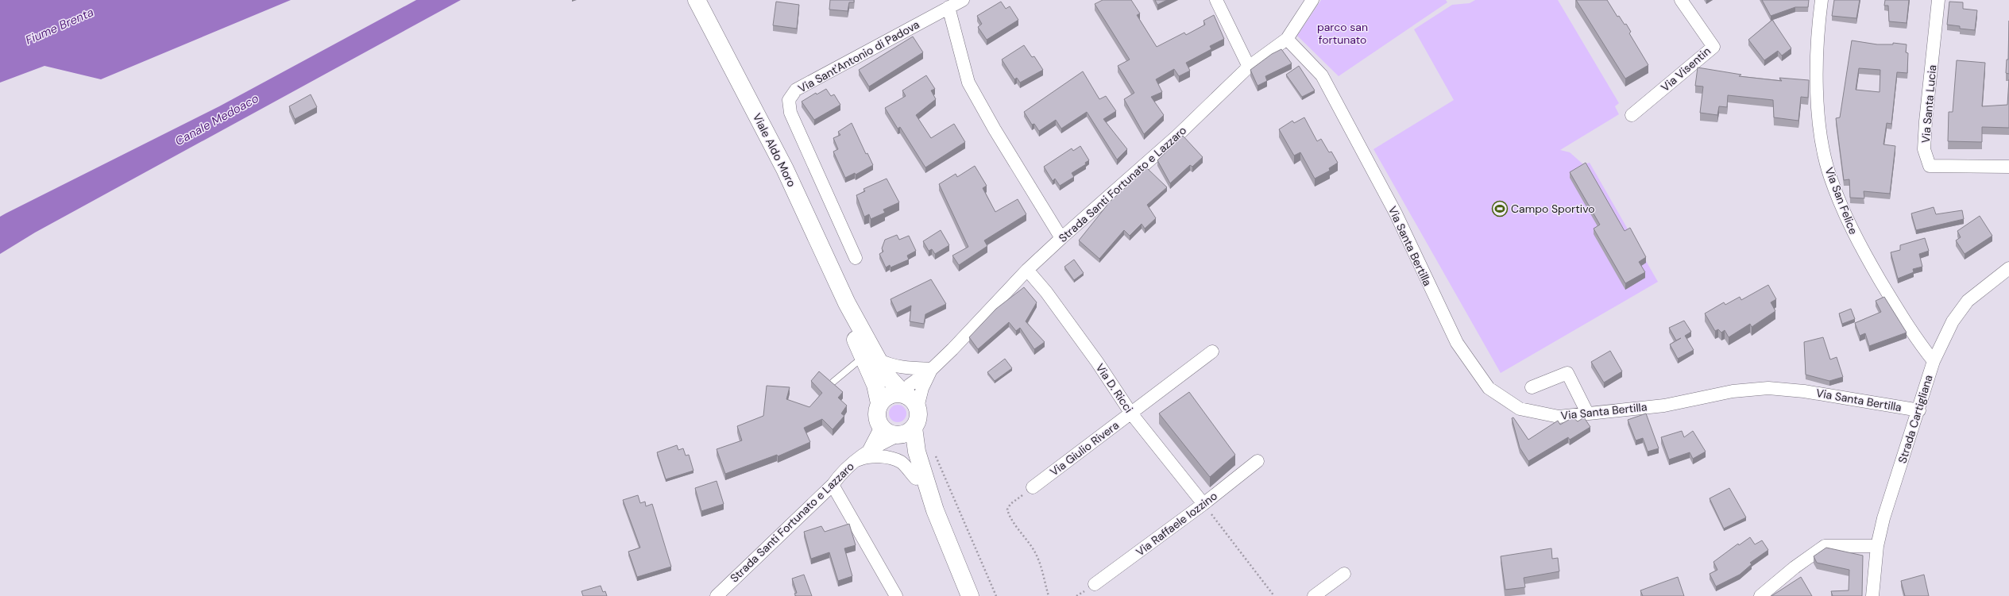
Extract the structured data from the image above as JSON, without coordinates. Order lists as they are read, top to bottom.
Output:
{
  "streets": {
    "main road": ["Viale Aldo Moro", "Strada Santi Fortunato e Lazzaro"],
    "street": [
      "Via Sant'Antonio di Padova",
      "Via Visentin",
      "Via Santa Lucia",
      "Via San Felice",
      "Via Santa Bertilla",
      "Via D. Ricci",
      "Strada Cartigliana",
      "Via Giulio Rivera",
      "Via Raffaele Iozzino"
    ]
  },
  "crossings": [
    ["Viale Aldo Moro", "Strada Santi Fortunato e Lazzaro"],
    ["Strada Santi Fortunato e Lazzaro", "Via Santa Bertilla"],
    ["Strada Santi Fortunato e Lazzaro", "Via D. Ricci"],
    ["Via San Felice", "Strada Cartigliana"],
    ["Via Santa Bertilla", "Strada Cartigliana"],
    ["Via D. Ricci", "Via Giulio Rivera"],
    ["Via D. Ricci", "Via Raffaele Iozzino"]
  ],
  "water": ["Fiume Brenta", "Canale Medoaco"],
  "parks": ["parco san fortunato"],
  "places": {
    "sports": ["Campo Sportivo"]
  }
}
